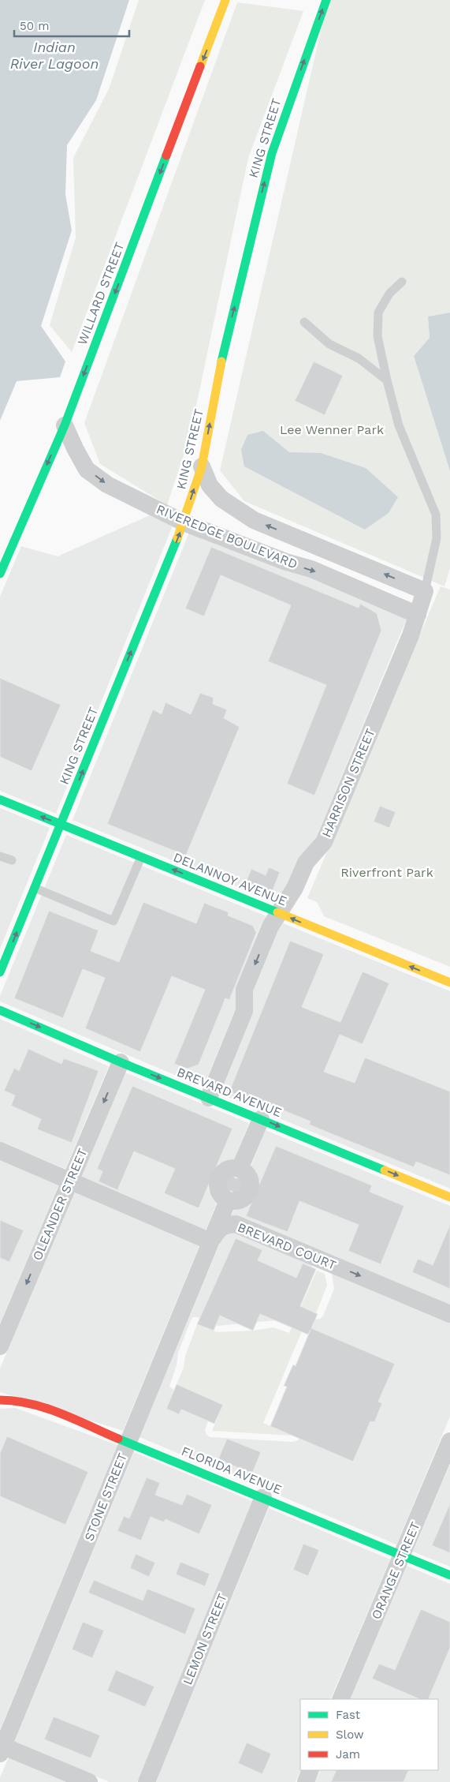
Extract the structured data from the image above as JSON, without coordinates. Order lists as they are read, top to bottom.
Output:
{
  "streets": {
    "main road": [
      "KING STREET",
      "WILLARD STREET",
      "DELANNOY AVENUE",
      "BREVARD AVENUE",
      "FLORIDA AVENUE"
    ],
    "street": [
      "RIVEREDGE BOULEVARD",
      "HARRISON STREET",
      "OLEANDER STREET",
      "BREVARD COURT",
      "STONE STREET",
      "ORANGE STREET",
      "LEMON STREET"
    ]
  },
  "crossings": [
    ["KING STREET", "RIVEREDGE BOULEVARD"],
    ["KING STREET", "DELANNOY AVENUE"],
    ["WILLARD STREET", "RIVEREDGE BOULEVARD"],
    ["RIVEREDGE BOULEVARD", "HARRISON STREET"],
    ["HARRISON STREET", "DELANNOY AVENUE"],
    ["HARRISON STREET", "BREVARD AVENUE"],
    ["BREVARD AVENUE", "OLEANDER STREET"],
    ["BREVARD AVENUE", "STONE STREET"],
    ["BREVARD COURT", "STONE STREET"],
    ["FLORIDA AVENUE", "STONE STREET"],
    ["FLORIDA AVENUE", "ORANGE STREET"],
    ["FLORIDA AVENUE", "LEMON STREET"]
  ],
  "one_way": [
    "KING STREET",
    "WILLARD STREET",
    "HARRISON STREET",
    "DELANNOY AVENUE",
    "BREVARD AVENUE",
    "OLEANDER STREET",
    "BREVARD COURT"
  ],
  "water": ["Indian River Lagoon"],
  "parks": ["Lee Wenner Park", "Riverfront Park"],
  "legend": ["Fast", "Slow", "Jam"],
  "scale_bar": "50 m"
}
